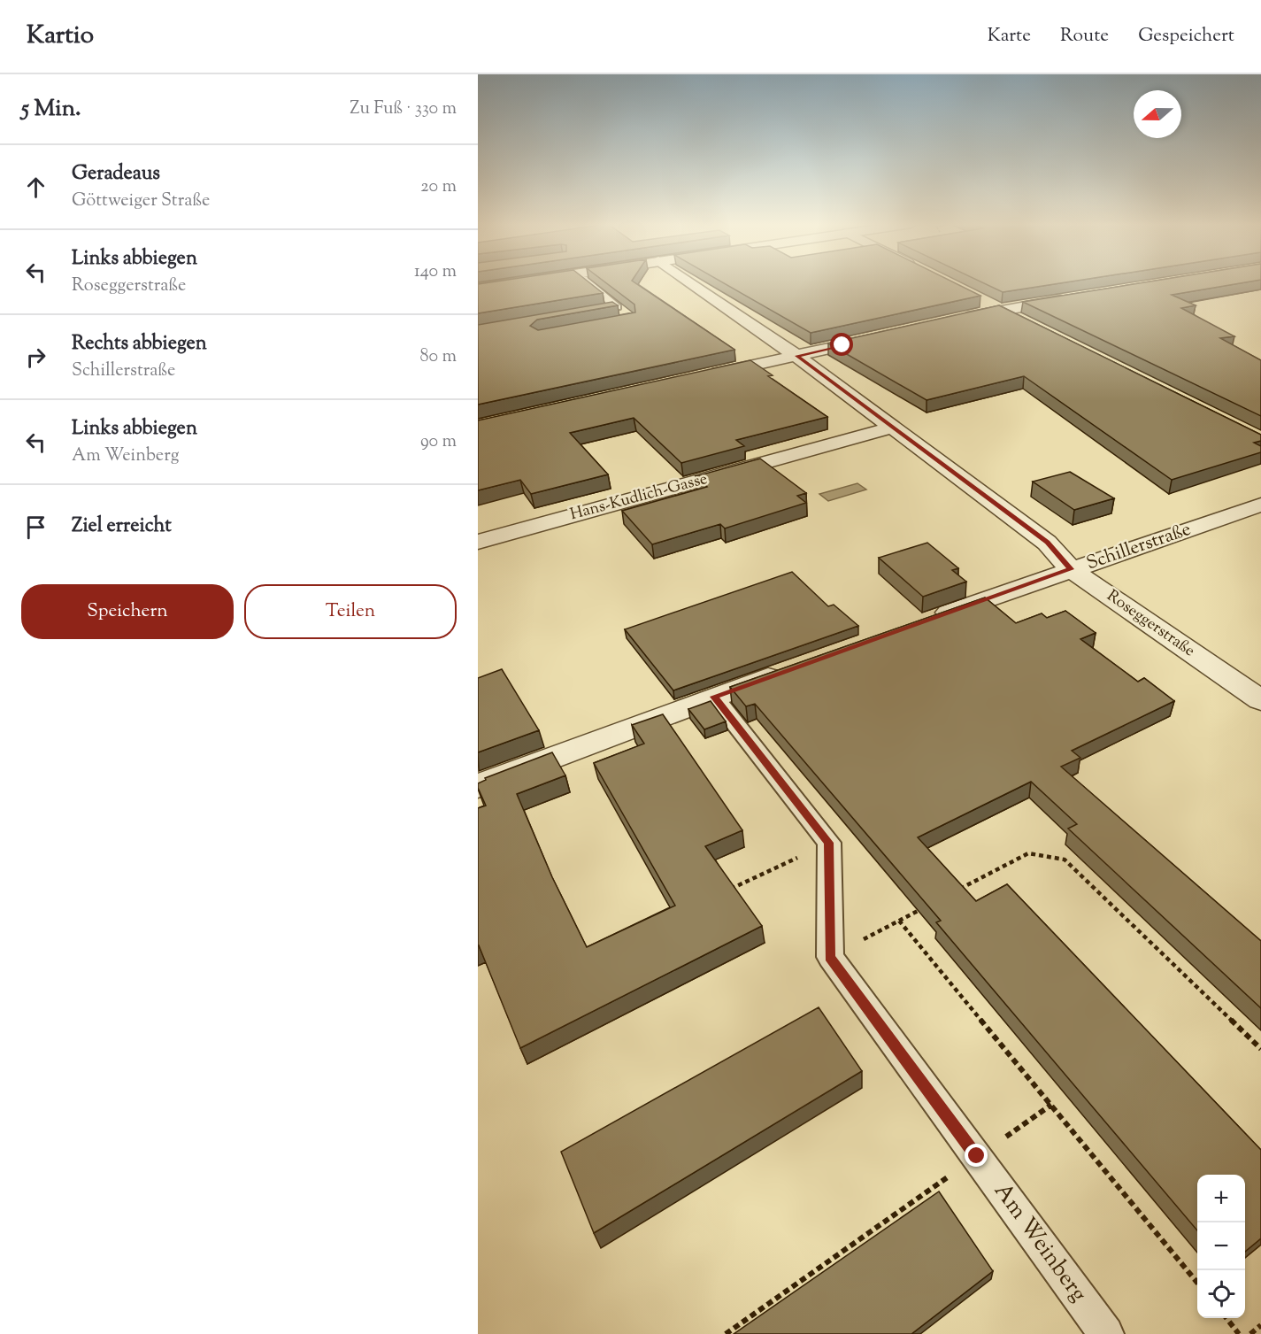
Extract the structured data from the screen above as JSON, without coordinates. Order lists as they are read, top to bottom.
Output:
{
  "streets": {
    "street": ["Hans-Kudlich-Gasse", "Schillerstraße", "Roseggerstraße"],
    "lane": ["Am Weinberg"]
  },
  "crossings": [
    ["Hans-Kudlich-Gasse", "Roseggerstraße"],
    ["Schillerstraße", "Roseggerstraße"]
  ],
  "north": "left",
  "page": {
    "header": "Kartio",
    "nav": ["Karte", "Route", "Gespeichert"],
    "heading": ["5 Min.", "Zu Fuß · 330 m"],
    "list": [
      ["Geradeaus", "Göttweiger Straße", "20 m"],
      ["Links abbiegen", "Roseggerstraße", "140 m"],
      ["Rechts abbiegen", "Schillerstraße", "80 m"],
      ["Links abbiegen", "Am Weinberg", "90 m"],
      "Ziel erreicht"
    ],
    "buttons": ["Speichern", "Teilen"],
    "map_buttons": ["+", "−"]
  }
}
